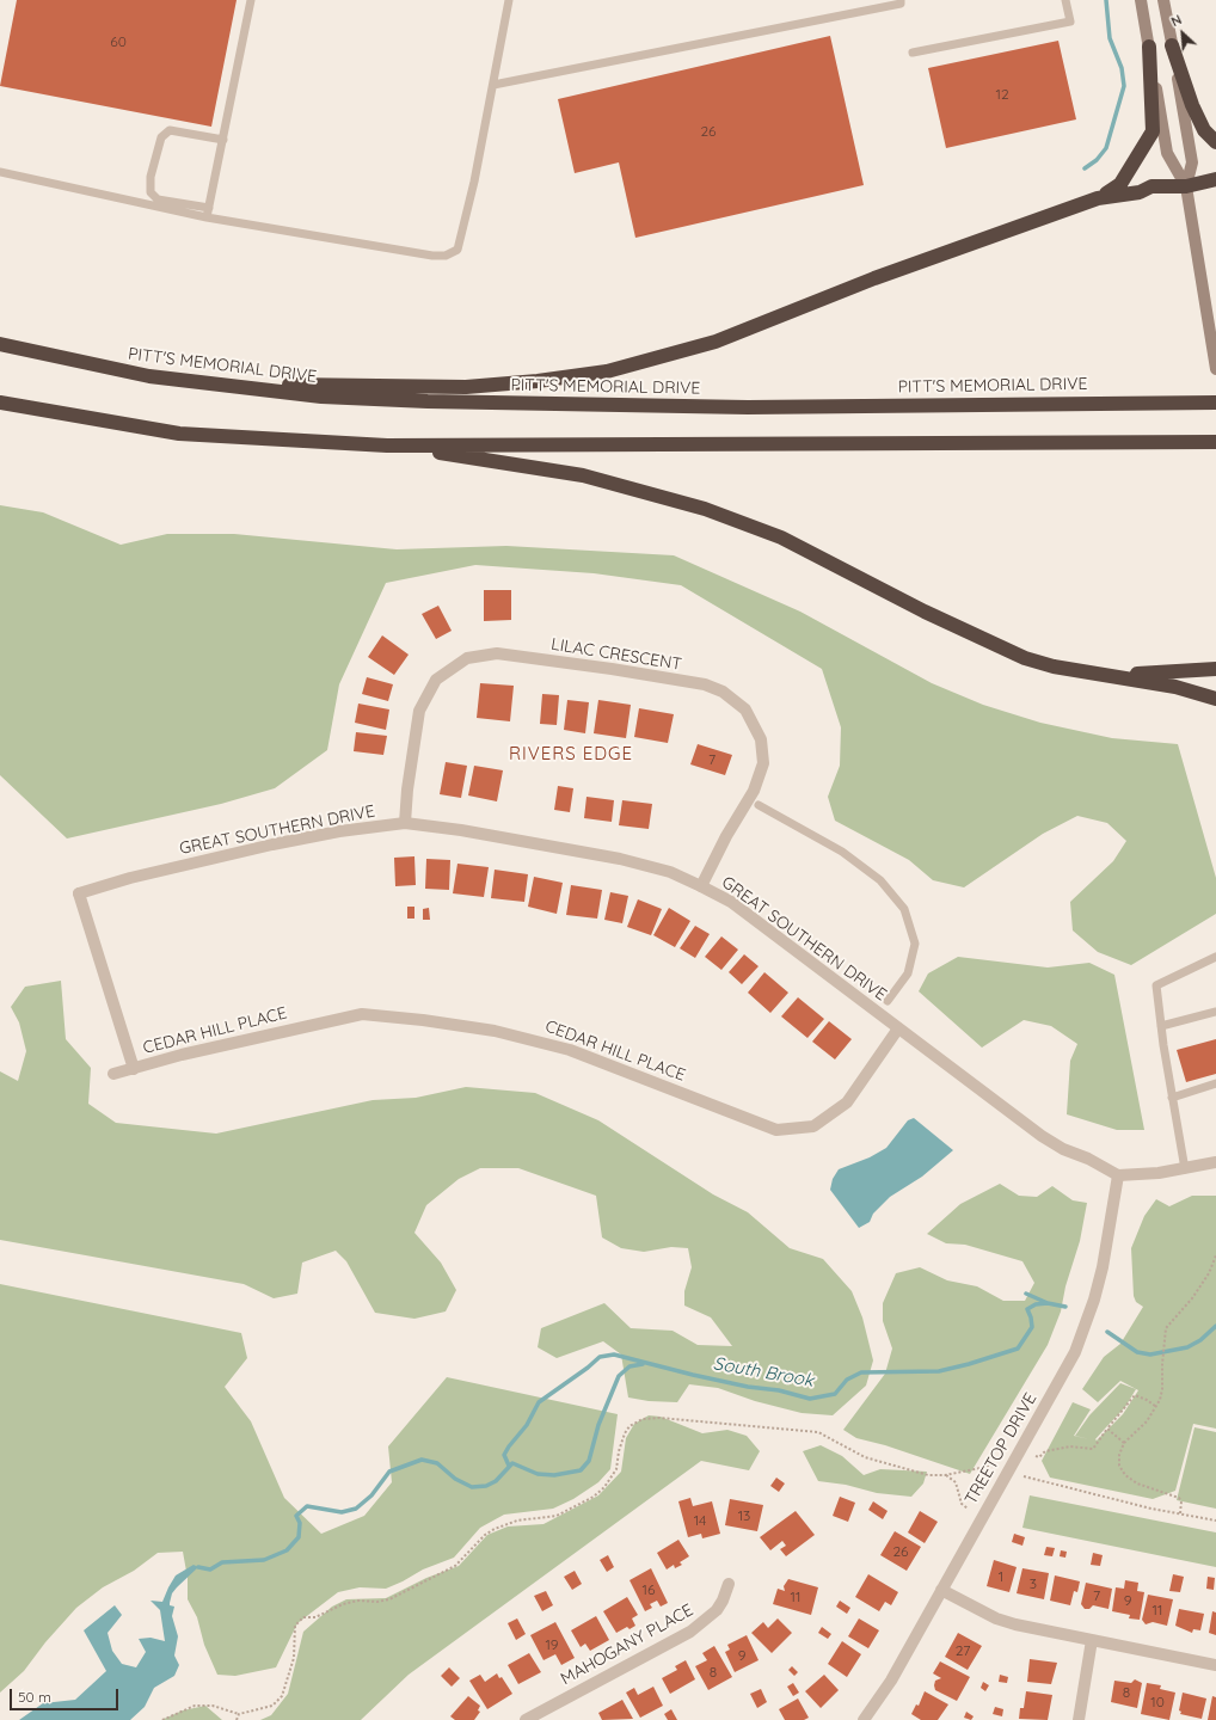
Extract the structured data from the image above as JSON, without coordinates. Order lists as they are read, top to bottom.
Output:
{
  "streets": {
    "highway": ["PITT'S MEMORIAL DRIVE"],
    "street": [
      "LILAC CRESCENT",
      "GREAT SOUTHERN DRIVE",
      "CEDAR HILL PLACE",
      "TREETOP DRIVE",
      "MAHOGANY PLACE"
    ]
  },
  "crossings": [
    ["LILAC CRESCENT", "GREAT SOUTHERN DRIVE"],
    ["GREAT SOUTHERN DRIVE", "CEDAR HILL PLACE"],
    ["GREAT SOUTHERN DRIVE", "TREETOP DRIVE"]
  ],
  "districts": ["RIVERS EDGE"],
  "water": ["South Brook"],
  "house_numbers": [
    "60",
    "12",
    "26",
    "7",
    "13",
    "14",
    "26",
    "1",
    "3",
    "16",
    "7",
    "11",
    "9",
    "11",
    "19",
    "27",
    "9",
    "8",
    "8",
    "10"
  ],
  "scale_bar": "50 m",
  "north": "top left"
}
